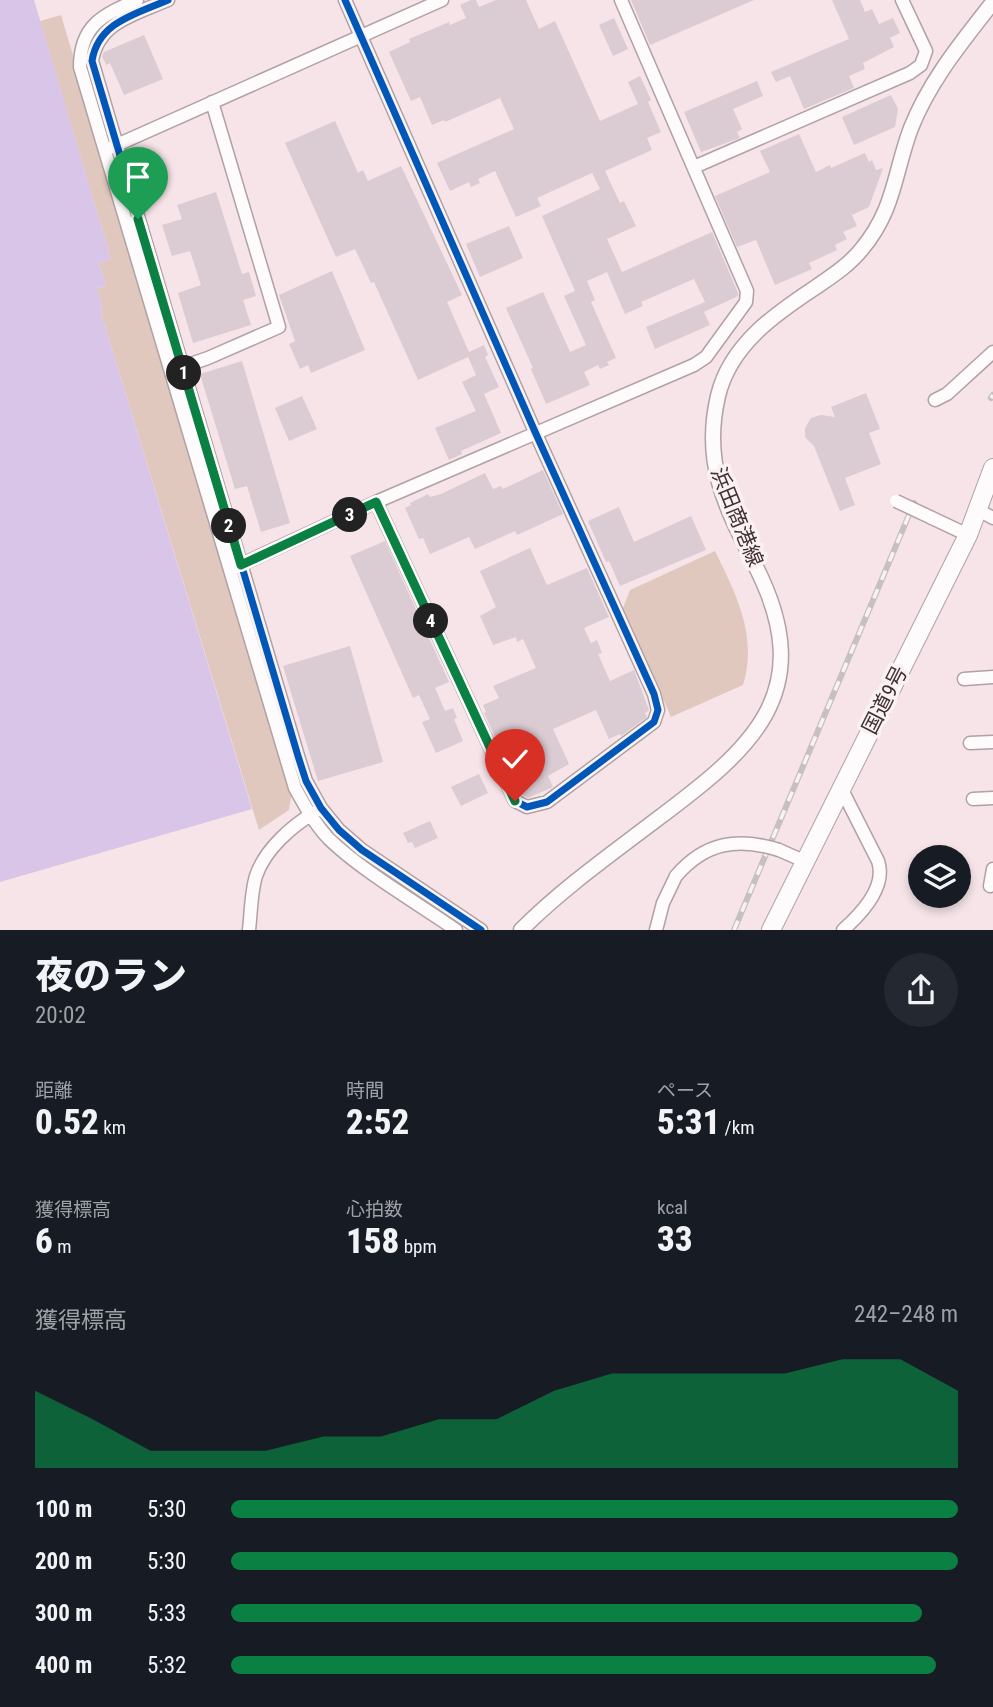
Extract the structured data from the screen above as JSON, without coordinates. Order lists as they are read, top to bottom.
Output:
{
  "streets": {
    "highway": ["国道9号"],
    "main road": ["浜田商港線"]
  },
  "page": {
    "pins": [
      "1",
      "3",
      "2",
      "4"
    ],
    "heading": ["夜のラン", "20:02"],
    "stats": [
      ["距離", "0.52 km"],
      ["時間", "2:52"],
      ["ペース", "5:31 /km"],
      ["獲得標高", "6 m"],
      ["心拍数", "158 bpm"],
      ["kcal", "33"]
    ],
    "chart": ["獲得標高", "242–248 m"],
    "list": [
      {
        "name": "100 m",
        "note": "5:30"
      },
      {
        "name": "200 m",
        "note": "5:30"
      },
      {
        "name": "300 m",
        "note": "5:33"
      },
      {
        "name": "400 m",
        "note": "5:32"
      }
    ]
  }
}
